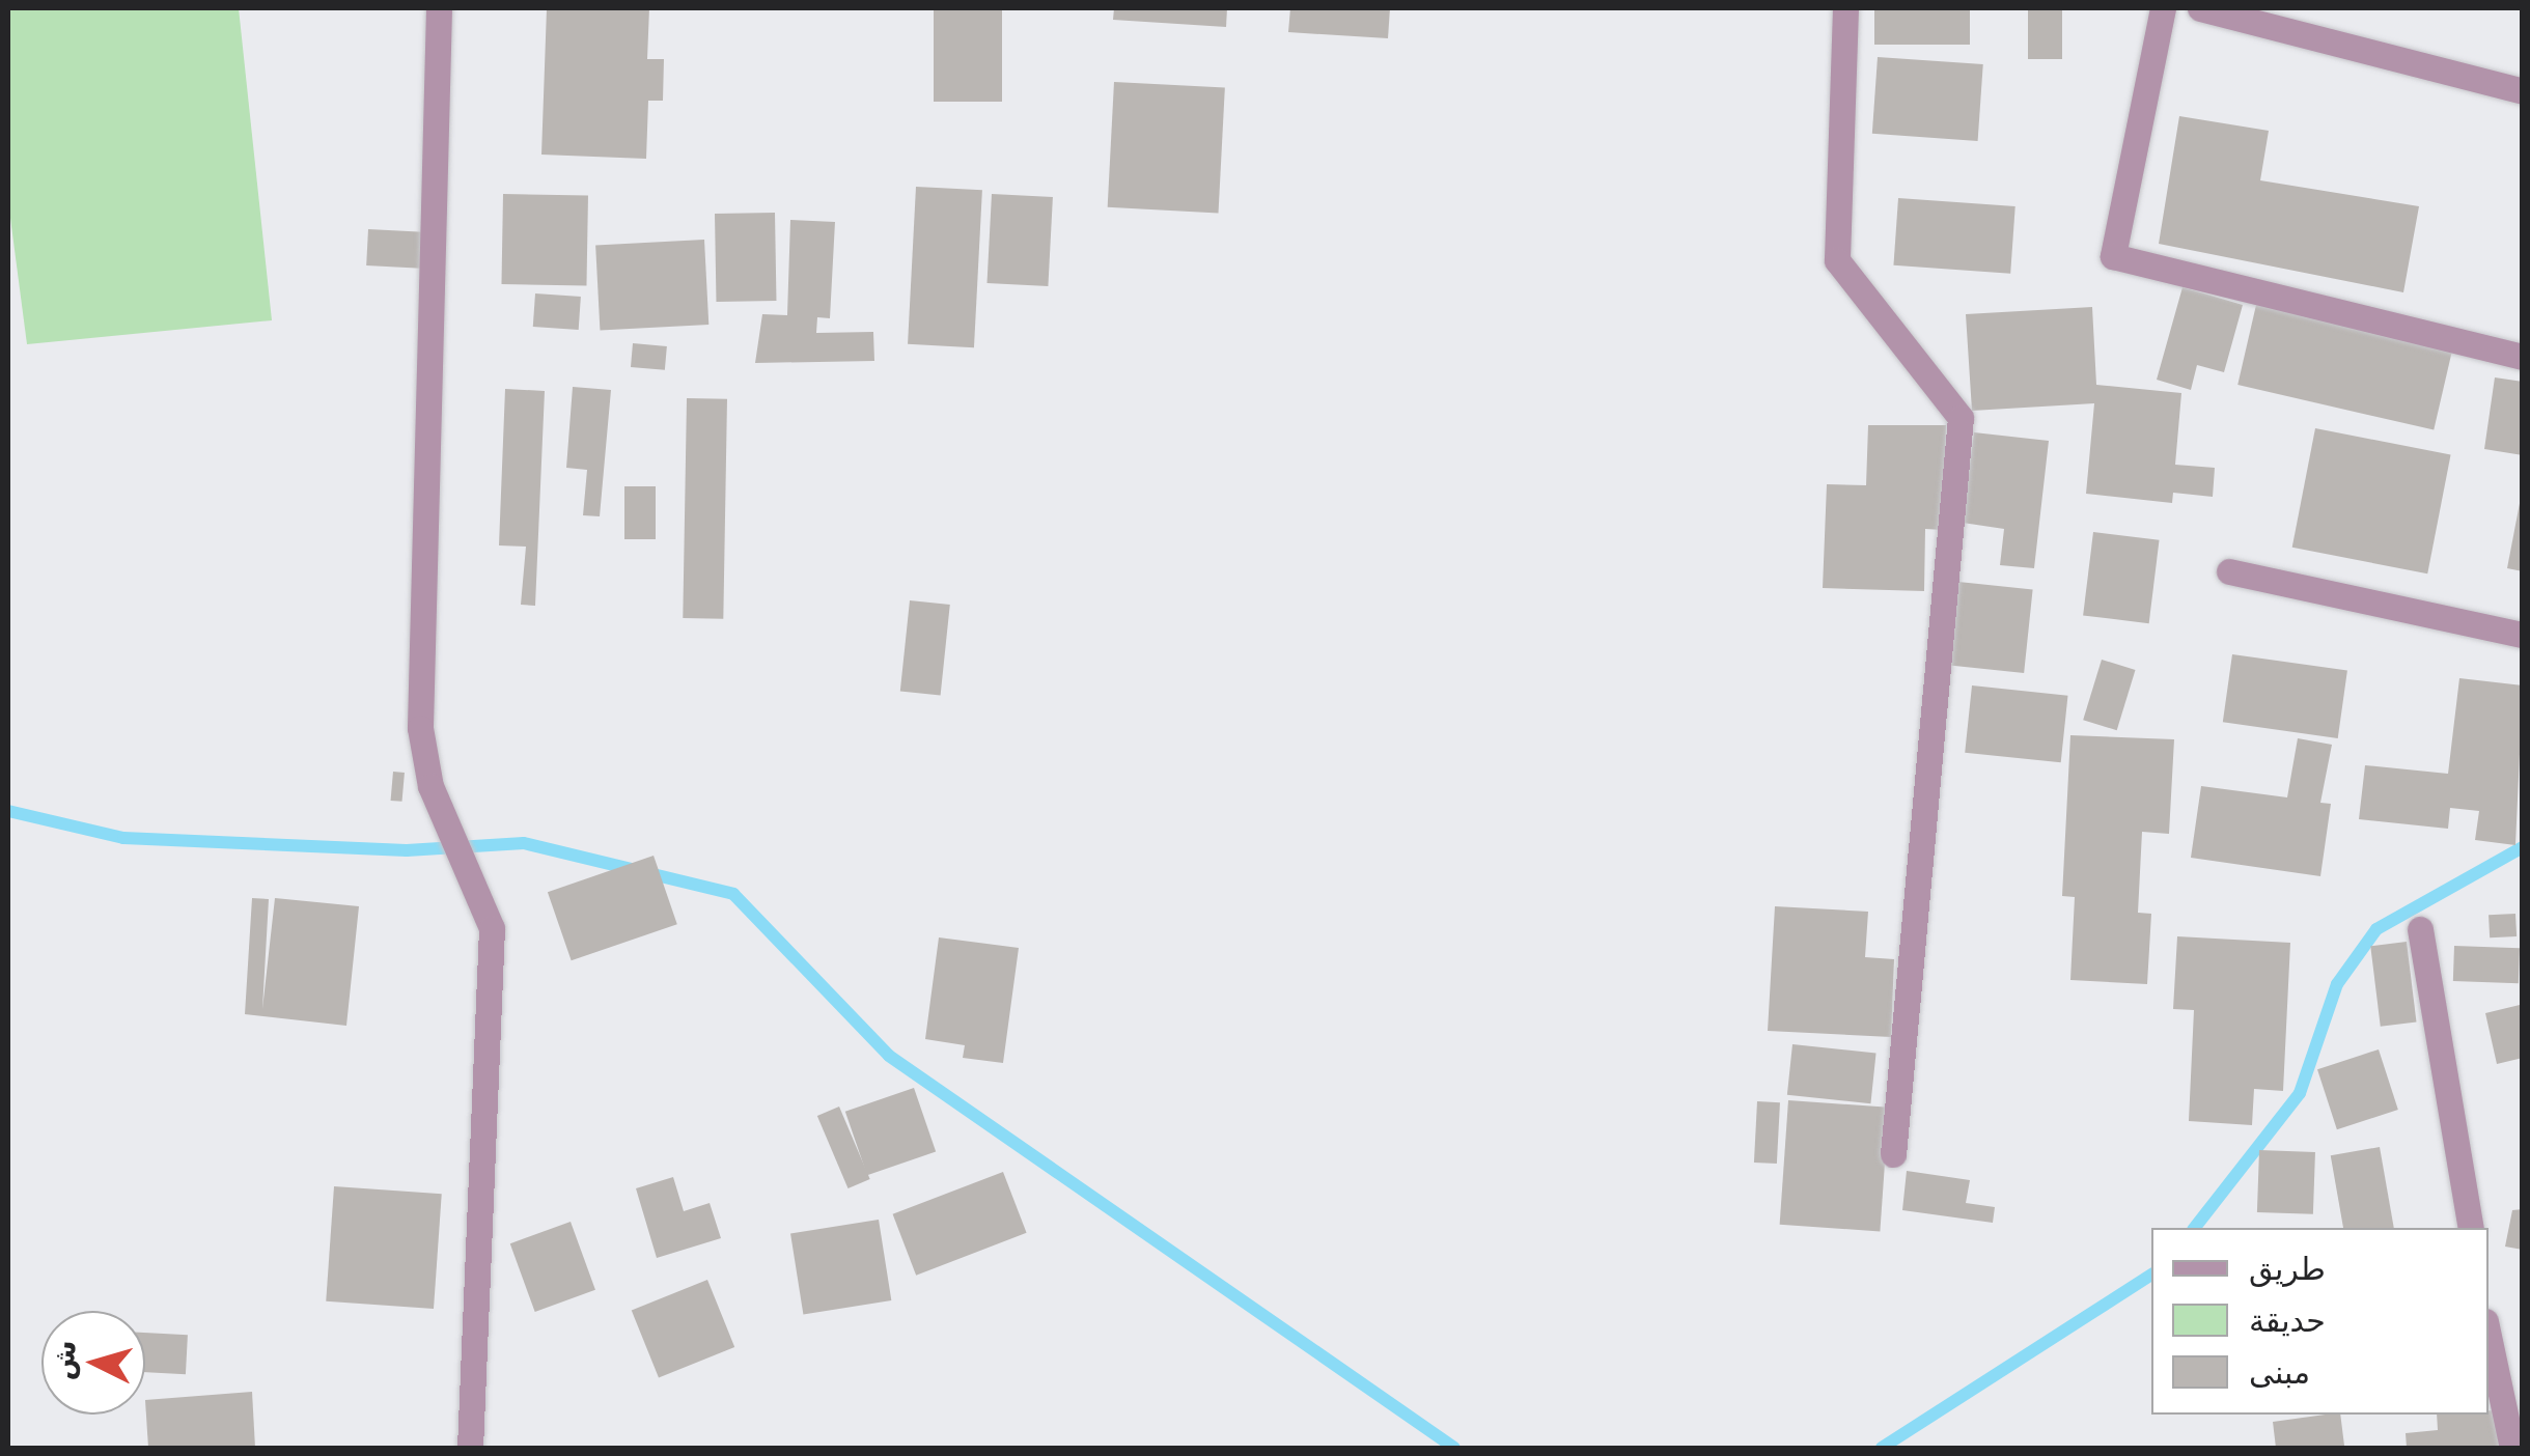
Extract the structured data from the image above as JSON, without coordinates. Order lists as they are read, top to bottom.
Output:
{
  "legend": ["طريق", "حديقة", "مبنى"],
  "north": "left"
}
